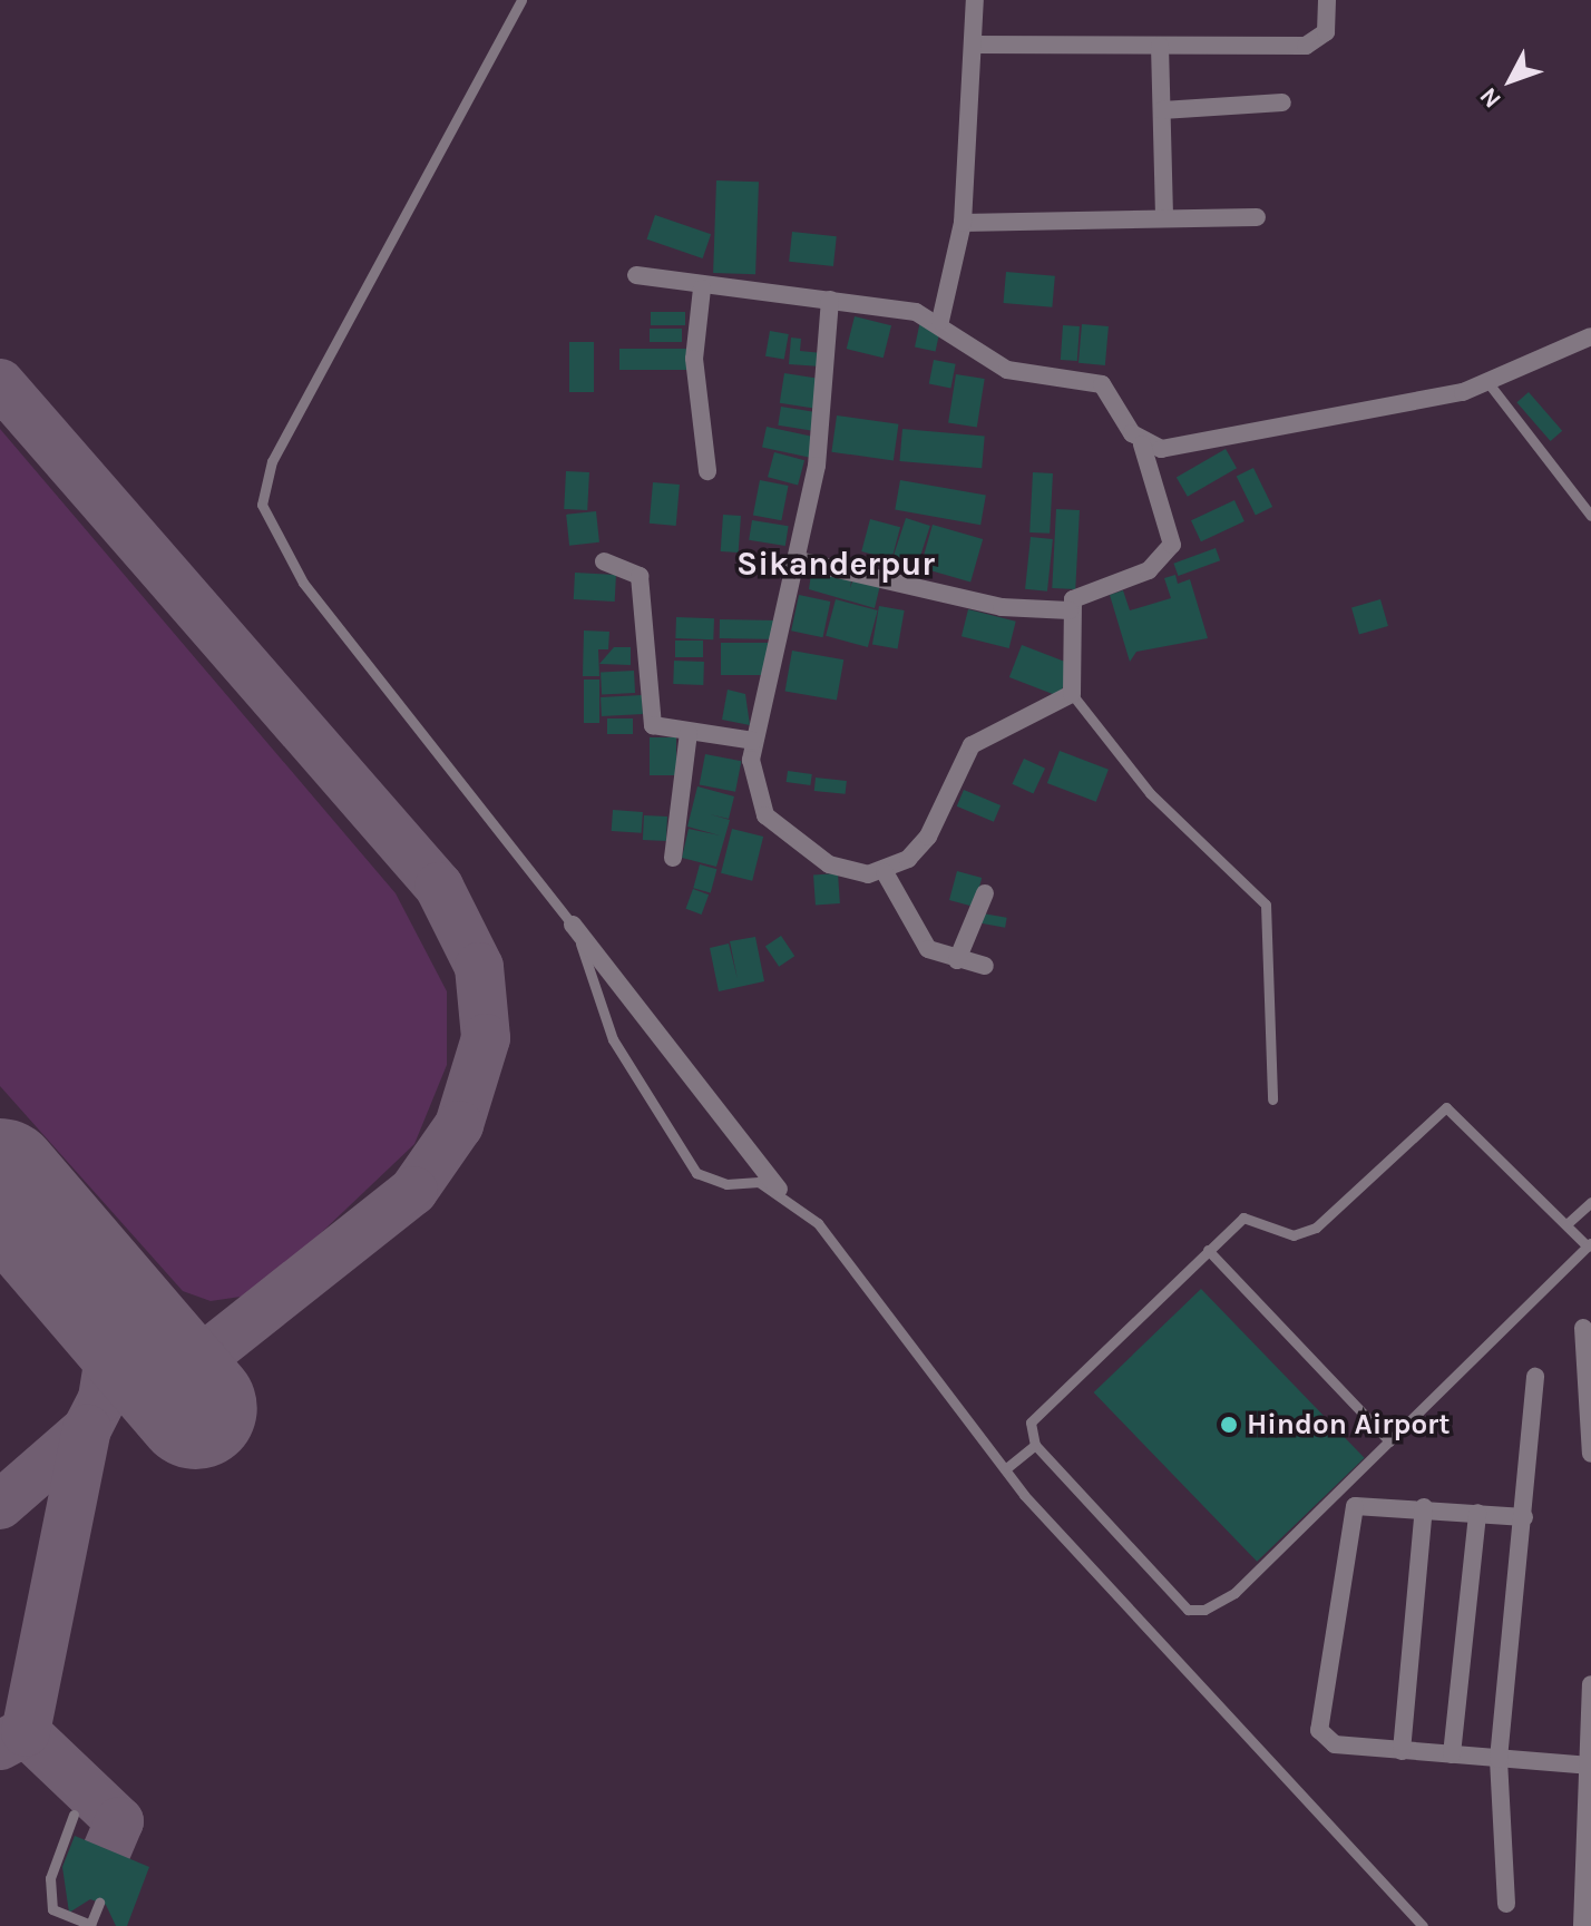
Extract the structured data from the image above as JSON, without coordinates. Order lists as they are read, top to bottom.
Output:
{
  "districts": ["Sikanderpur"],
  "places": ["Hindon Airport"],
  "north": "bottom left"
}
